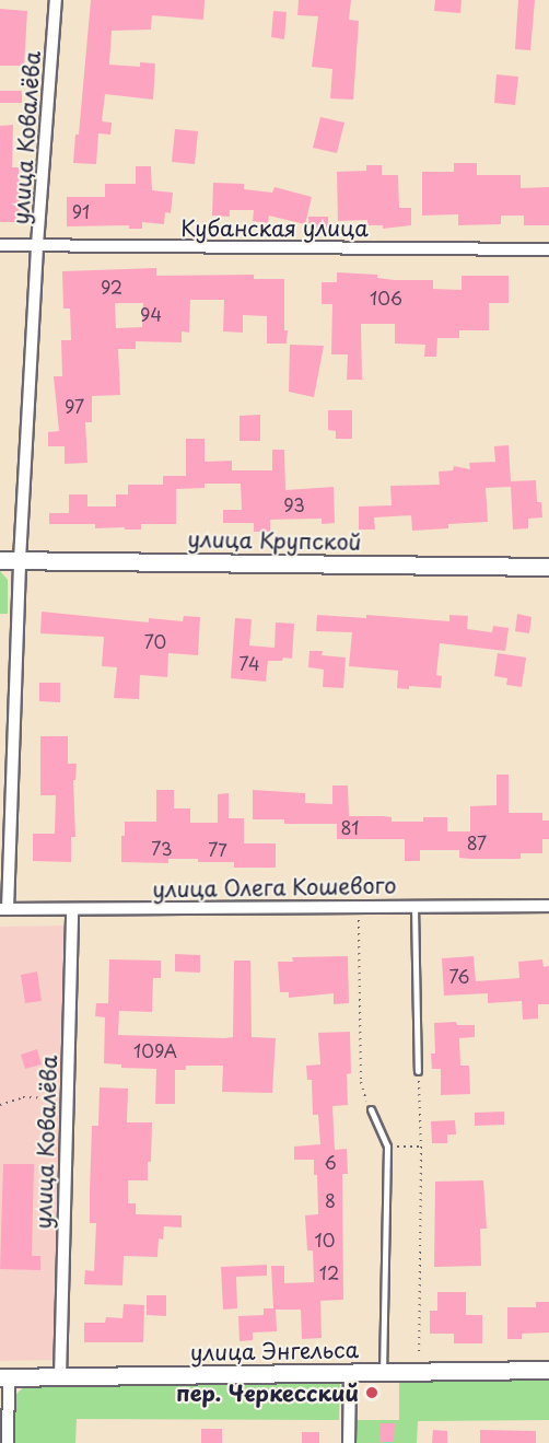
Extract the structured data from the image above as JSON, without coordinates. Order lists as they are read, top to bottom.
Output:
{
  "streets": {
    "street": [
      "улица Ковалёва",
      "Кубанская улица",
      "улица Крупской",
      "улица Олега Кошевого",
      "улица Энгельса"
    ]
  },
  "crossings": [
    ["улица Ковалёва", "Кубанская улица"],
    ["улица Ковалёва", "улица Крупской"],
    ["улица Ковалёва", "улица Олега Кошевого"],
    ["улица Ковалёва", "улица Энгельса"]
  ],
  "places": ["пер. Черкесский"],
  "house_numbers": [
    "91",
    "92",
    "106",
    "94",
    "97",
    "93",
    "70",
    "74",
    "81",
    "87",
    "73",
    "77",
    "76",
    "109А",
    "6",
    "8",
    "10",
    "12"
  ]
}
